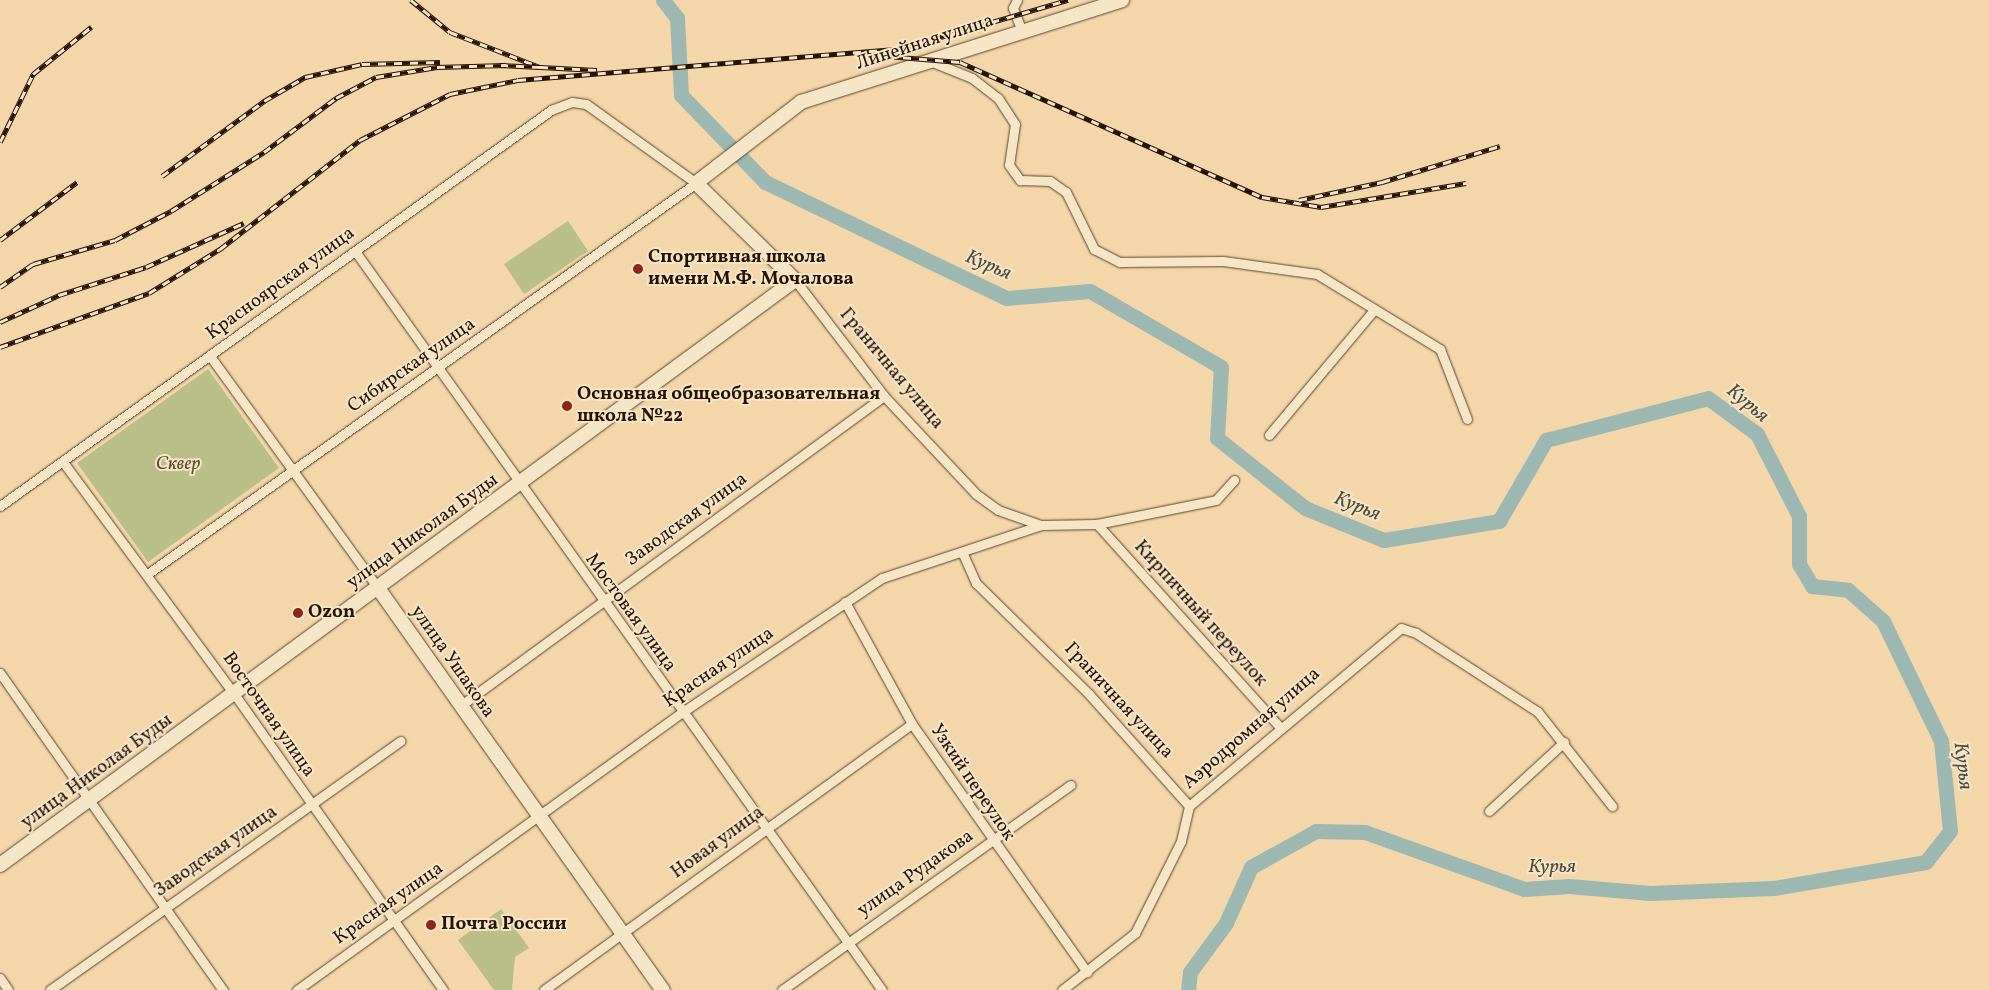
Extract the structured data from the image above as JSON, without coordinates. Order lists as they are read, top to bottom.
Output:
{
  "streets": {
    "street": [
      "Линейная улица",
      "Красноярская улица",
      "Сибирская улица",
      "Граничная улица",
      "Заводская улица",
      "улица Николая Буды",
      "Мостовая улица",
      "Кирпичный переулок",
      "улица Ушакова",
      "Красная улица",
      "Восточная улица",
      "Аэродромная улица",
      "Узкий переулок",
      "Новая улица",
      "улица Рудакова"
    ]
  },
  "crossings": [
    ["Линейная улица", "Сибирская улица"],
    ["Линейная улица", "Граничная улица"],
    ["Красноярская улица", "Граничная улица"],
    ["Красноярская улица", "Мостовая улица"],
    ["Красноярская улица", "улица Ушакова"],
    ["Красноярская улица", "Восточная улица"],
    ["Сибирская улица", "Граничная улица"],
    ["Сибирская улица", "Мостовая улица"],
    ["Сибирская улица", "улица Ушакова"],
    ["Сибирская улица", "Восточная улица"],
    ["Граничная улица", "Заводская улица"],
    ["Граничная улица", "улица Николая Буды"],
    ["Граничная улица", "Красная улица"],
    ["Граничная улица", "Аэродромная улица"],
    ["Заводская улица", "Мостовая улица"],
    ["Заводская улица", "улица Ушакова"],
    ["Заводская улица", "Восточная улица"],
    ["улица Николая Буды", "Мостовая улица"],
    ["улица Николая Буды", "улица Ушакова"],
    ["улица Николая Буды", "Восточная улица"],
    ["Мостовая улица", "Красная улица"],
    ["Мостовая улица", "Новая улица"],
    ["Мостовая улица", "улица Рудакова"],
    ["Кирпичный переулок", "Красная улица"],
    ["Кирпичный переулок", "Аэродромная улица"],
    ["улица Ушакова", "Красная улица"],
    ["улица Ушакова", "Новая улица"],
    ["Красная улица", "Восточная улица"],
    ["Красная улица", "Узкий переулок"],
    ["Аэродромная улица", "Узкий переулок"],
    ["Узкий переулок", "Новая улица"],
    ["Узкий переулок", "улица Рудакова"]
  ],
  "water": ["Курья"],
  "parks": ["Сквер"],
  "places": [
    "Спортивная школа имени М.Ф. Мочалова",
    "Основная общеобразовательная школа №22",
    "Ozon",
    "Почта России"
  ]
}
